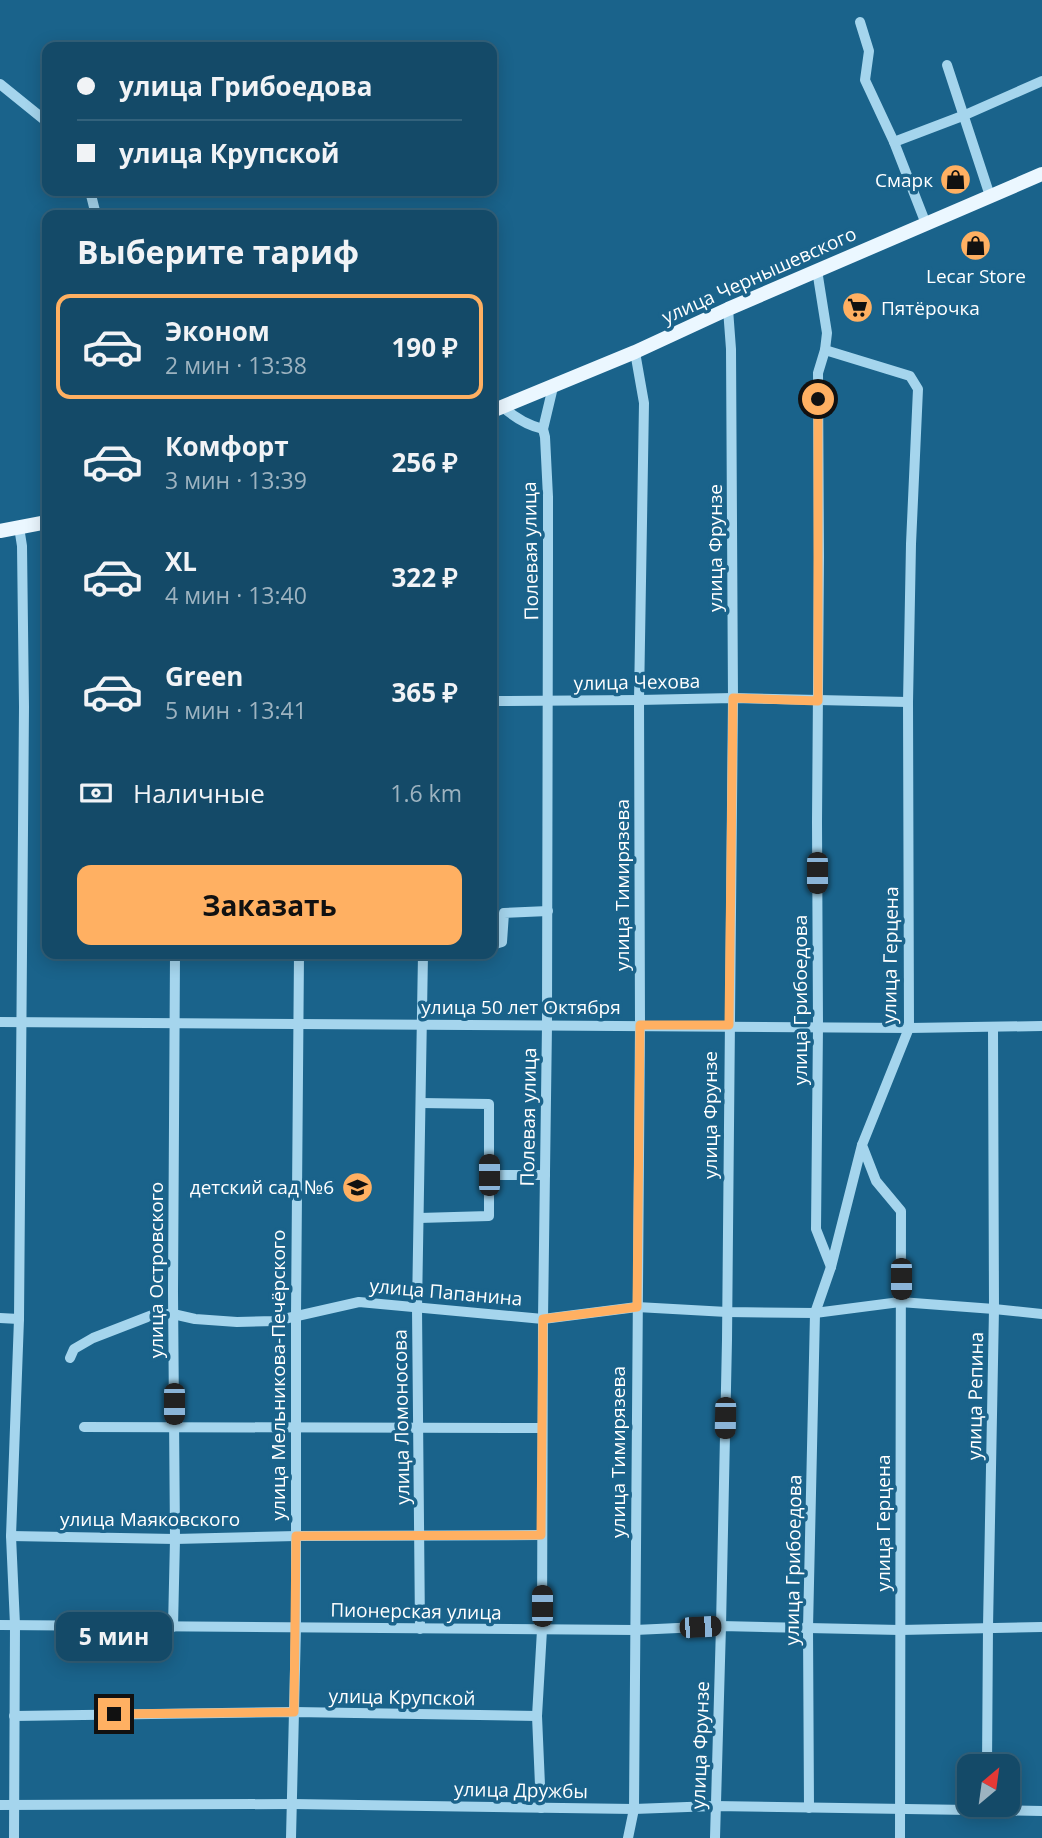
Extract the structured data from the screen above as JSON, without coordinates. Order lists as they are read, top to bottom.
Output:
{
  "streets": {
    "main road": ["улица Чернышевского"],
    "street": [
      "улица Фрунзе",
      "Полевая улица",
      "улица Чехова",
      "улица Тимирязева",
      "улица Герцена",
      "улица Грибоедова",
      "улица 50 лет Октября",
      "улица Островского",
      "улица Папанина",
      "улица Мельникова-Печёрского",
      "улица Репина",
      "улица Ломоносова",
      "улица Маяковского",
      "Пионерская улица",
      "улица Крупской",
      "улица Дружбы"
    ]
  },
  "crossings": [
    ["улица Чернышевского", "улица Фрунзе"],
    ["улица Чернышевского", "Полевая улица"],
    ["улица Чернышевского", "улица Тимирязева"],
    ["улица Чернышевского", "улица Грибоедова"],
    ["улица Фрунзе", "улица Чехова"],
    ["улица Фрунзе", "улица 50 лет Октября"],
    ["улица Фрунзе", "улица Папанина"],
    ["улица Фрунзе", "Пионерская улица"],
    ["улица Фрунзе", "улица Дружбы"],
    ["Полевая улица", "улица Чехова"],
    ["Полевая улица", "улица 50 лет Октября"],
    ["Полевая улица", "улица Папанина"],
    ["Полевая улица", "улица Маяковского"],
    ["Полевая улица", "Пионерская улица"],
    ["Полевая улица", "улица Крупской"],
    ["Полевая улица", "улица Дружбы"],
    ["улица Чехова", "улица Тимирязева"],
    ["улица Чехова", "улица Герцена"],
    ["улица Чехова", "улица Грибоедова"],
    ["улица Тимирязева", "улица 50 лет Октября"],
    ["улица Тимирязева", "улица Папанина"],
    ["улица Тимирязева", "Пионерская улица"],
    ["улица Тимирязева", "улица Дружбы"],
    ["улица Герцена", "улица Грибоедова"],
    ["улица Герцена", "улица 50 лет Октября"],
    ["улица Герцена", "улица Папанина"],
    ["улица Герцена", "Пионерская улица"],
    ["улица Герцена", "улица Дружбы"],
    ["улица Грибоедова", "улица 50 лет Октября"],
    ["улица Грибоедова", "улица Папанина"],
    ["улица Грибоедова", "Пионерская улица"],
    ["улица Грибоедова", "улица Дружбы"],
    ["улица 50 лет Октября", "улица Островского"],
    ["улица 50 лет Октября", "улица Мельникова-Печёрского"],
    ["улица 50 лет Октября", "улица Репина"],
    ["улица 50 лет Октября", "улица Ломоносова"],
    ["улица Островского", "улица Папанина"],
    ["улица Островского", "улица Маяковского"],
    ["улица Островского", "Пионерская улица"],
    ["улица Папанина", "улица Мельникова-Печёрского"],
    ["улица Папанина", "улица Репина"],
    ["улица Папанина", "улица Ломоносова"],
    ["улица Мельникова-Печёрского", "улица Маяковского"],
    ["улица Мельникова-Печёрского", "Пионерская улица"],
    ["улица Мельникова-Печёрского", "улица Крупской"],
    ["улица Мельникова-Печёрского", "улица Дружбы"],
    ["улица Репина", "Пионерская улица"],
    ["улица Ломоносова", "улица Маяковского"],
    ["улица Ломоносова", "Пионерская улица"]
  ],
  "places": {
    "shop": ["Смарк", "Lecar Store"],
    "supermarket": ["Пятёрочка"],
    "school or university": ["детский сад №6"]
  },
  "north": "top right",
  "page": {
    "banner": ["улица Грибоедова", "улица Крупской"],
    "heading": "Выберите тариф",
    "list": [
      {
        "name": "Эконом",
        "note": "2 мин · 13:38",
        "value": "190 ₽"
      },
      {
        "name": "Комфорт",
        "note": "3 мин · 13:39",
        "value": "256 ₽"
      },
      {
        "name": "XL",
        "note": "4 мин · 13:40",
        "value": "322 ₽"
      },
      {
        "name": "Green",
        "note": "5 мин · 13:41",
        "value": "365 ₽"
      }
    ],
    "pay": ["Наличные", "1.6 km"],
    "buttons": "Заказать",
    "bubble": "5 мин"
  }
}
